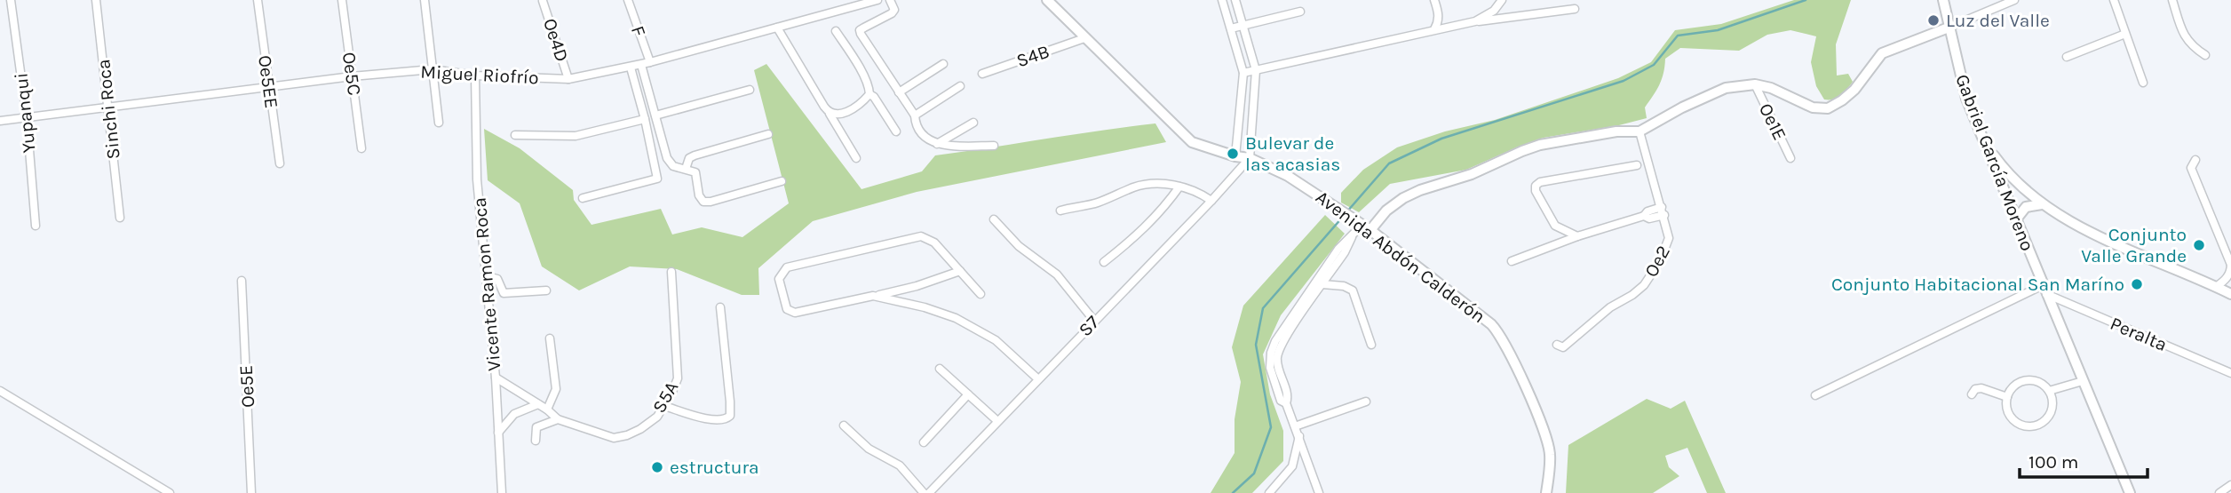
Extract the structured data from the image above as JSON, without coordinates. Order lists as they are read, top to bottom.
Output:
{
  "streets": {
    "street": [
      "F",
      "Oe4D",
      "S4B",
      "Oe5C",
      "Miguel Riofrío",
      "Oe5EE",
      "Sinchi Roca",
      "Yupanqui",
      "Oe1E",
      "Gabriel García Moreno",
      "Avenida Abdón Calderón",
      "Oe2",
      "Vicente Ramon Roca",
      "S7",
      "Peralta",
      "Oe5E",
      "S5A"
    ]
  },
  "crossings": [
    ["F", "Miguel Riofrío"],
    ["Oe4D", "Miguel Riofrío"],
    ["S4B", "Avenida Abdón Calderón"],
    ["Oe5C", "Miguel Riofrío"],
    ["Miguel Riofrío", "Oe5EE"],
    ["Miguel Riofrío", "Sinchi Roca"],
    ["Miguel Riofrío", "Yupanqui"],
    ["Miguel Riofrío", "Vicente Ramon Roca"],
    ["Gabriel García Moreno", "Peralta"],
    ["Avenida Abdón Calderón", "S7"],
    ["Vicente Ramon Roca", "S5A"]
  ],
  "places": [
    "Luz del Valle",
    "Bulevar de las acasias",
    "Conjunto Valle Grande",
    "Conjunto Habitacional San Maríno",
    "estructura"
  ],
  "scale_bar": "100 m"
}
